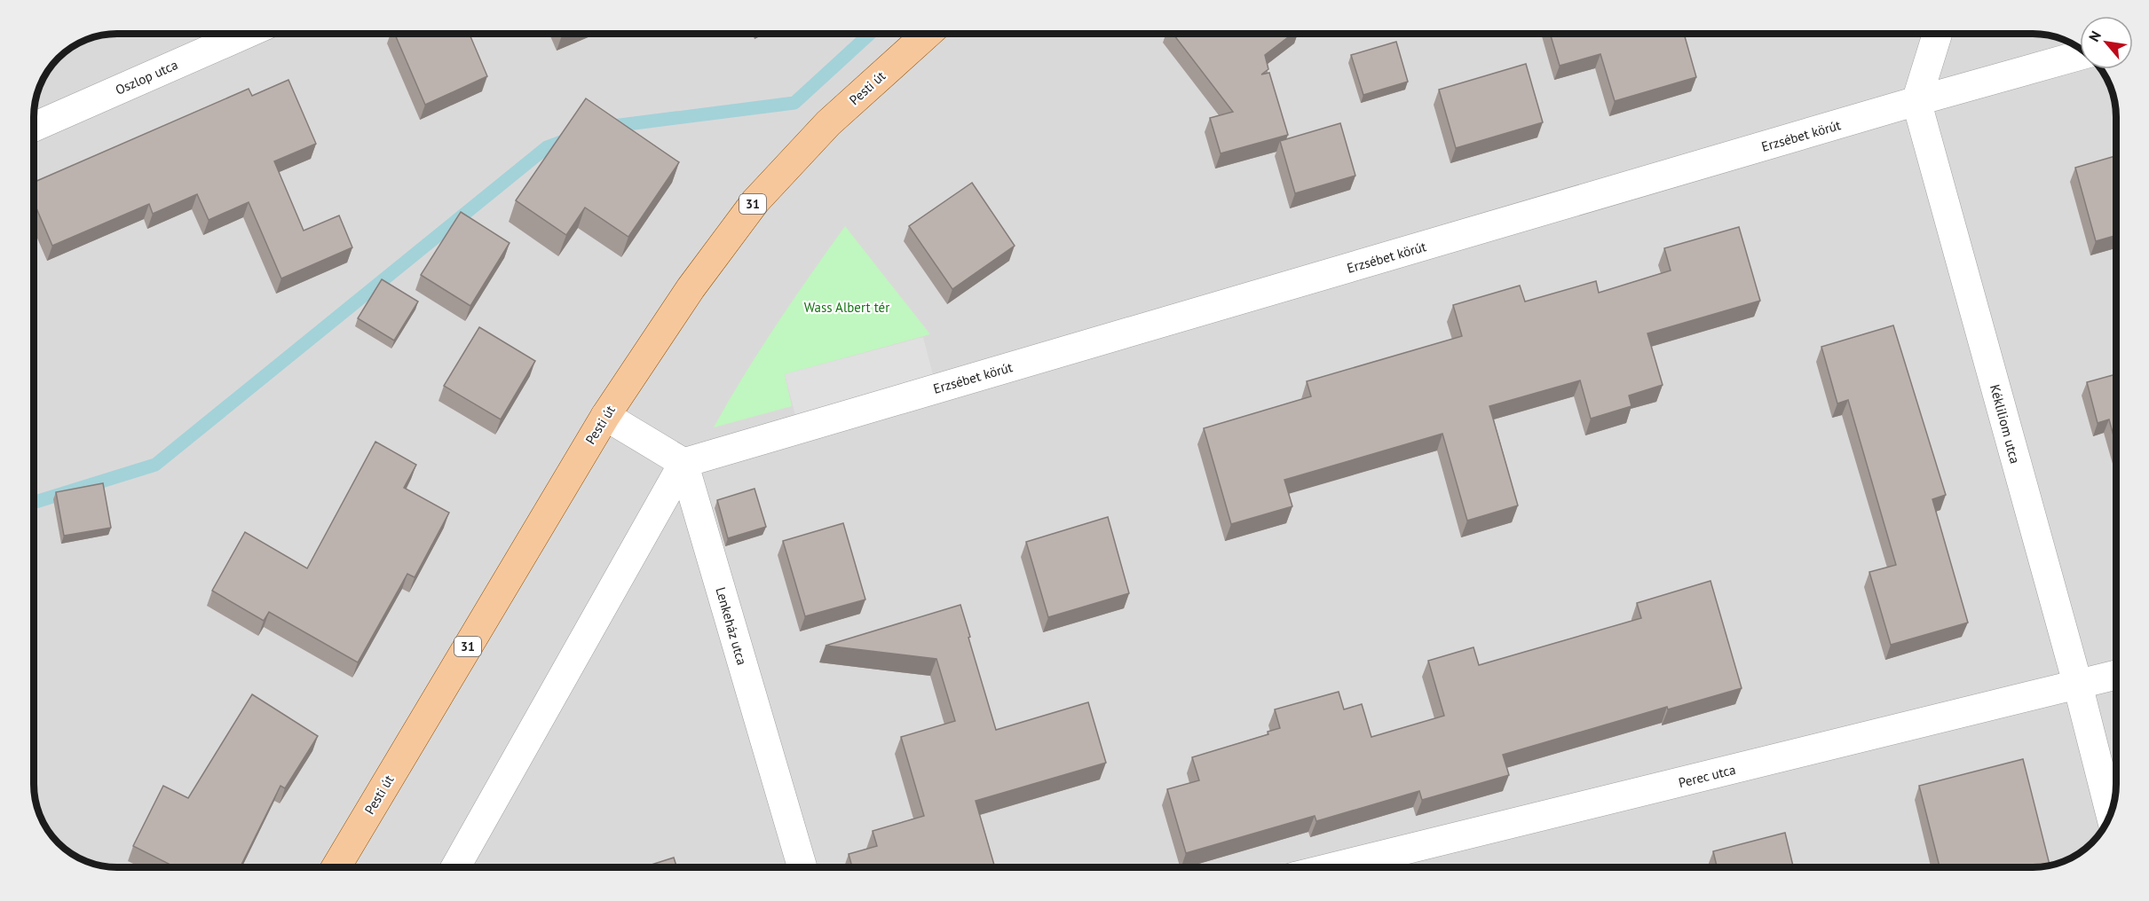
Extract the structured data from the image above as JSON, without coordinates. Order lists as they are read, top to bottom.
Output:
{
  "streets": {
    "main road": ["Pesti út", "31"],
    "street": [
      "Oszlop utca",
      "Erzsébet körút",
      "Kékliliom utca",
      "Lenkeház utca",
      "Perec utca"
    ]
  },
  "crossings": [
    ["Erzsébet körút", "Kékliliom utca"],
    ["Erzsébet körút", "Lenkeház utca"],
    ["Kékliliom utca", "Perec utca"]
  ],
  "parks": ["Wass Albert tér"],
  "north": "top left"
}
